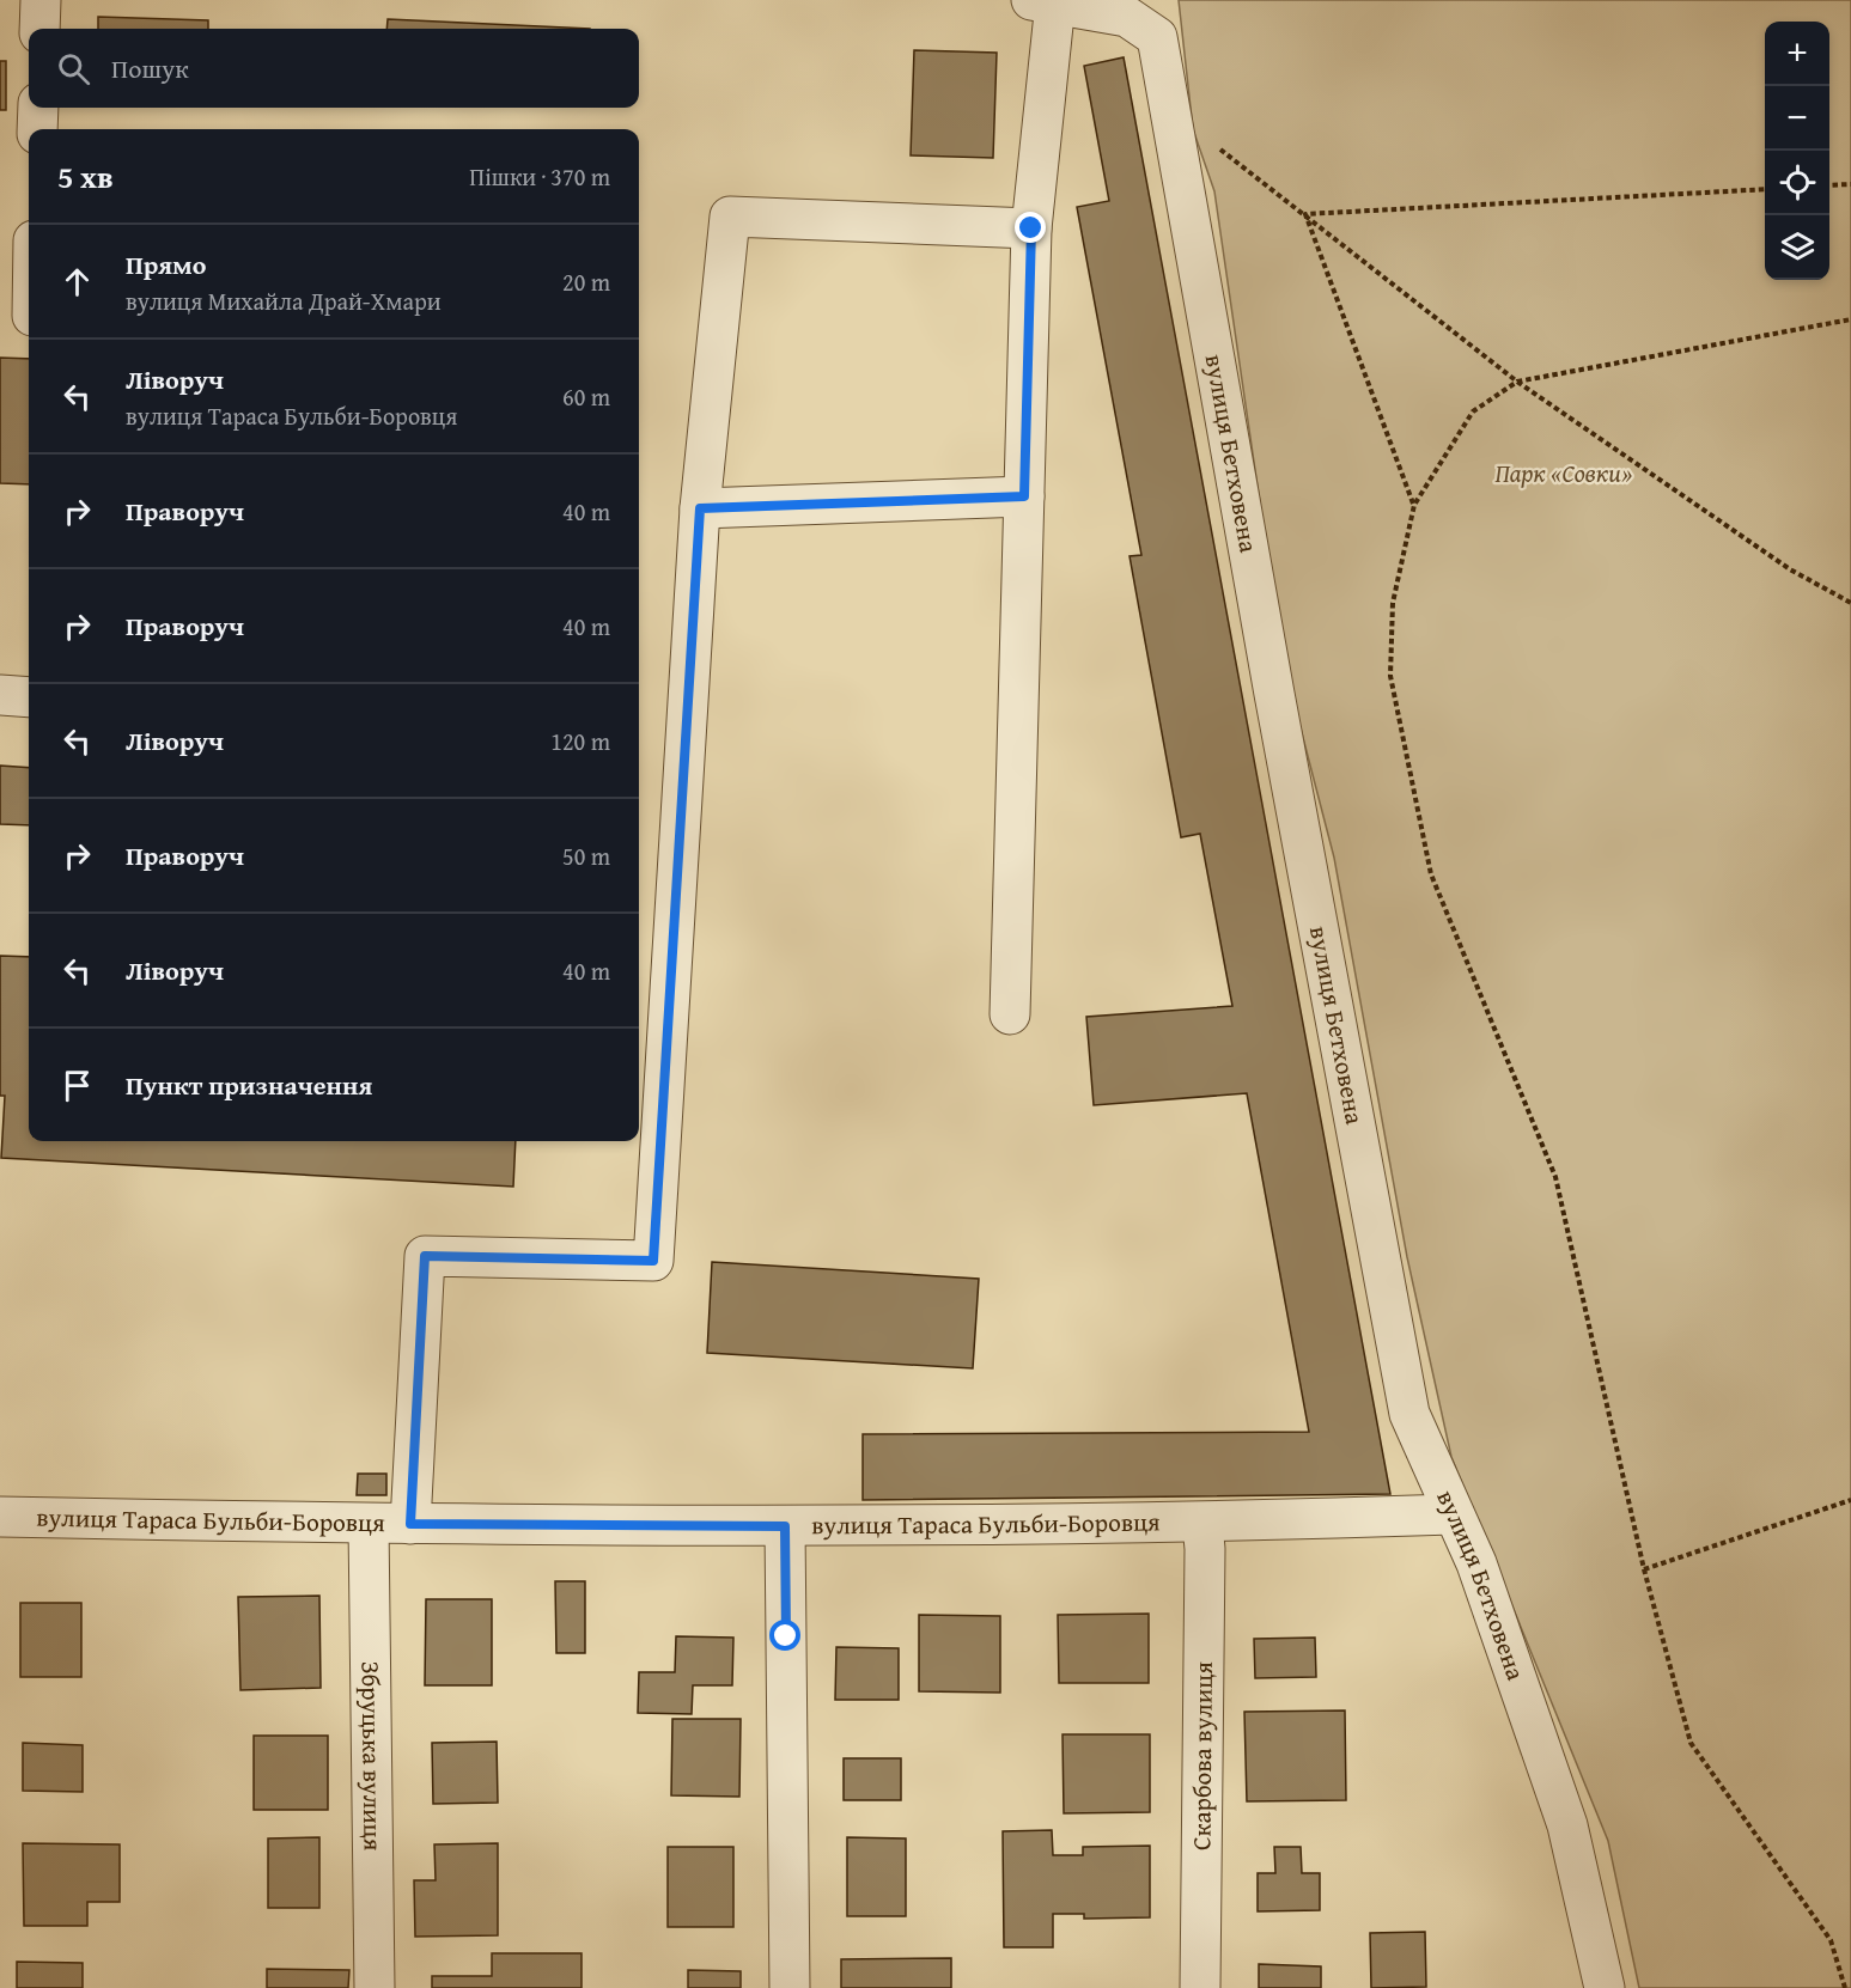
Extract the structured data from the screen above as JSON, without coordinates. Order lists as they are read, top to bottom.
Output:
{
  "streets": {
    "street": [
      "вулиця Бетховена",
      "вулиця Тараса Бульби-Боровця",
      "Збруцька вулиця",
      "Скарбова вулиця"
    ]
  },
  "crossings": [
    ["вулиця Бетховена", "вулиця Тараса Бульби-Боровця"],
    ["вулиця Тараса Бульби-Боровця", "Збруцька вулиця"],
    ["вулиця Тараса Бульби-Боровця", "Скарбова вулиця"]
  ],
  "parks": ["Парк «Совки»"],
  "page": {
    "map_buttons": ["+", "−"],
    "search": "Пошук",
    "heading": ["5 хв", "Пішки · 370 m"],
    "list": [
      ["Прямо", "вулиця Михайла Драй-Хмари", "20 m"],
      ["Ліворуч", "вулиця Тараса Бульби-Боровця", "60 m"],
      ["Праворуч", "40 m"],
      ["Праворуч", "40 m"],
      ["Ліворуч", "120 m"],
      ["Праворуч", "50 m"],
      ["Ліворуч", "40 m"],
      "Пункт призначення"
    ]
  }
}
